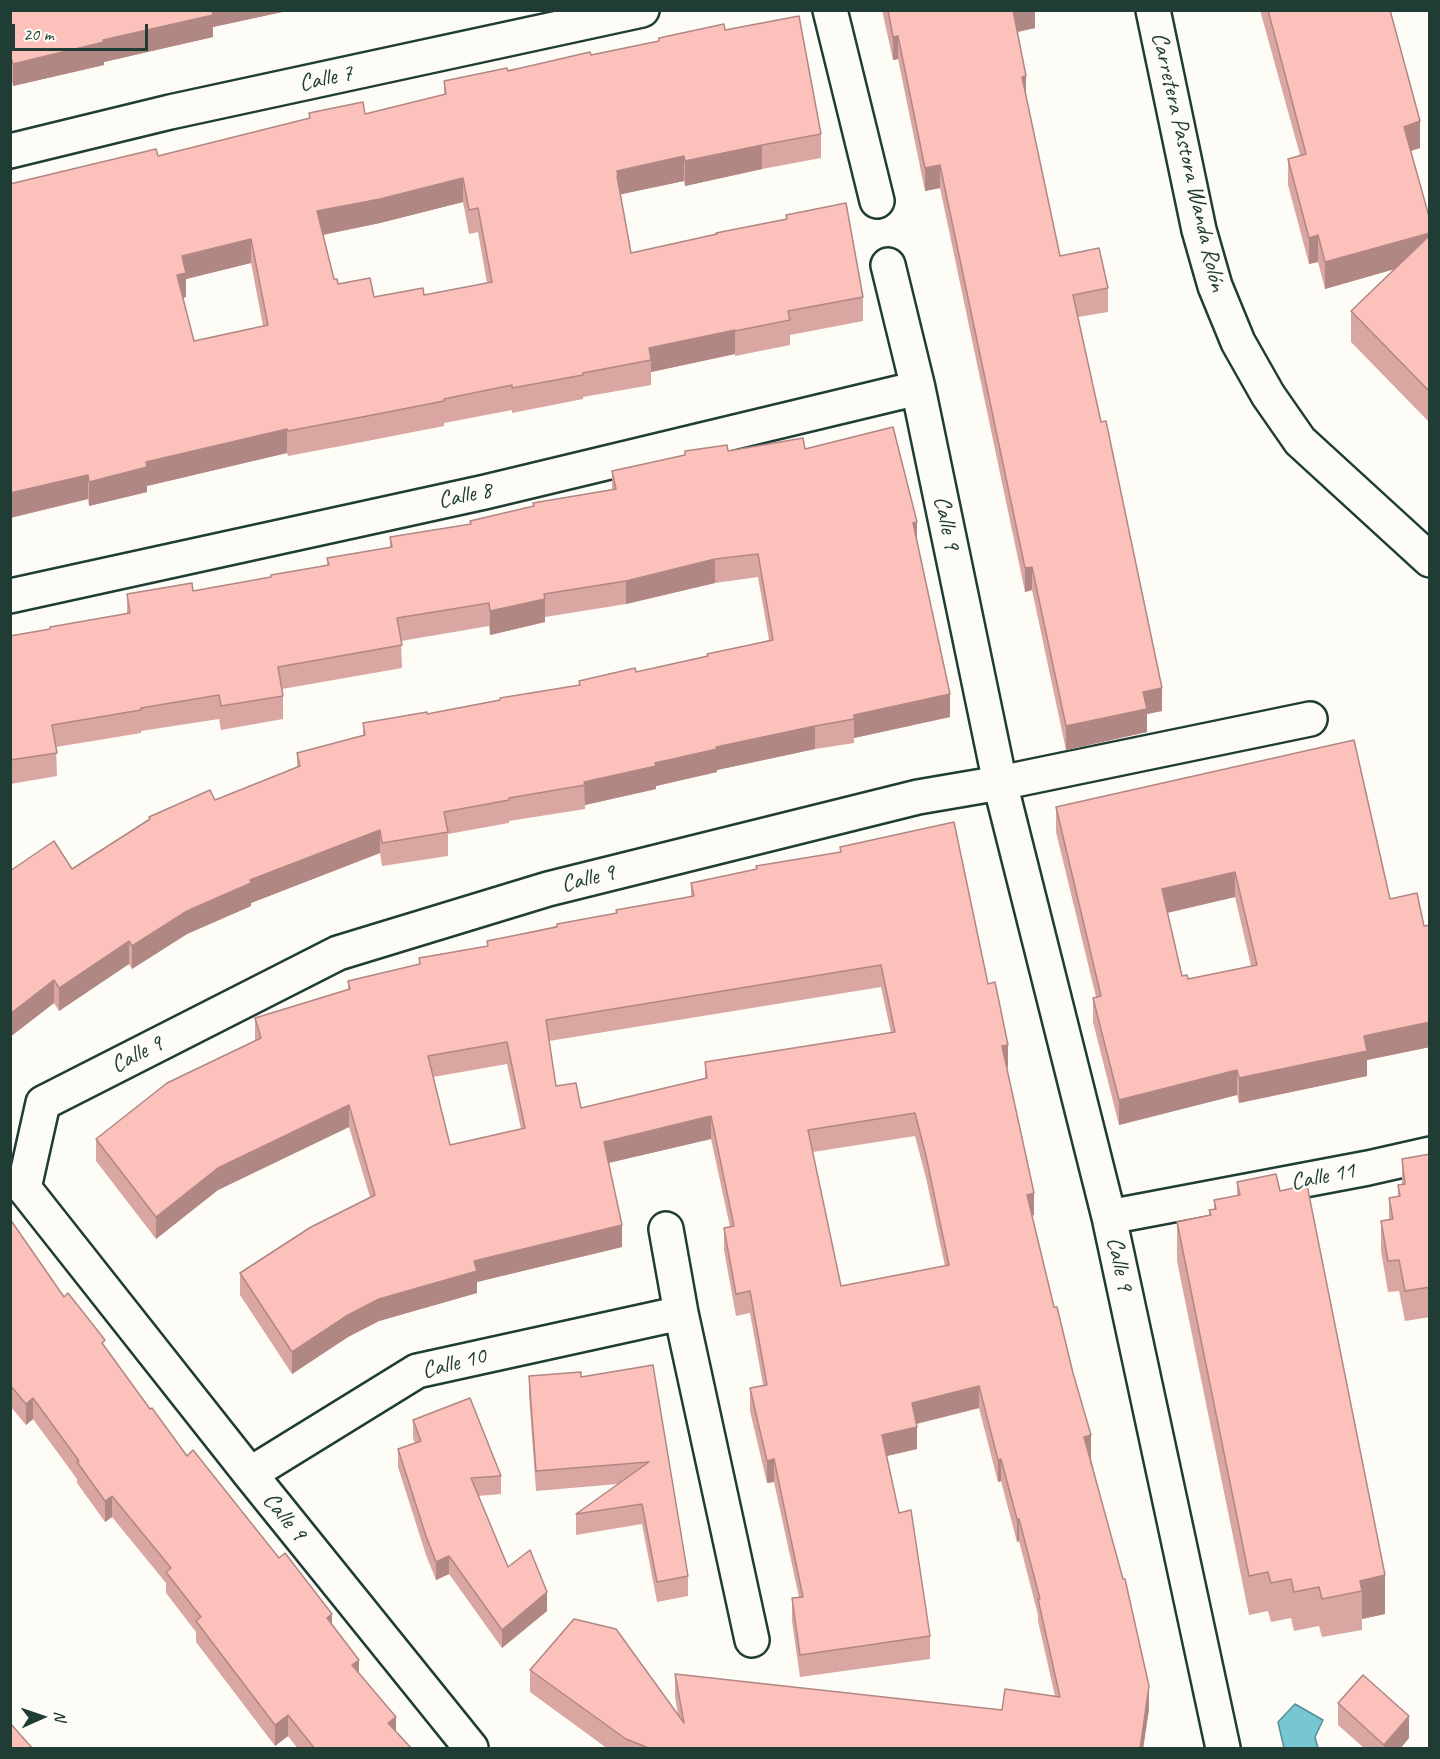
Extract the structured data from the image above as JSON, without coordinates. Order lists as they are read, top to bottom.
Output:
{
  "streets": {
    "street": [
      "Calle 7",
      "Carretera Pastora Wanda Rolón",
      "Calle 8",
      "Calle 9",
      "Calle 11",
      "Calle 10"
    ]
  },
  "crossings": [
    ["Calle 8", "Calle 9"],
    ["Calle 9", "Calle 11"],
    ["Calle 9", "Calle 10"]
  ],
  "scale_bar": "20 m",
  "north": "right"
}
